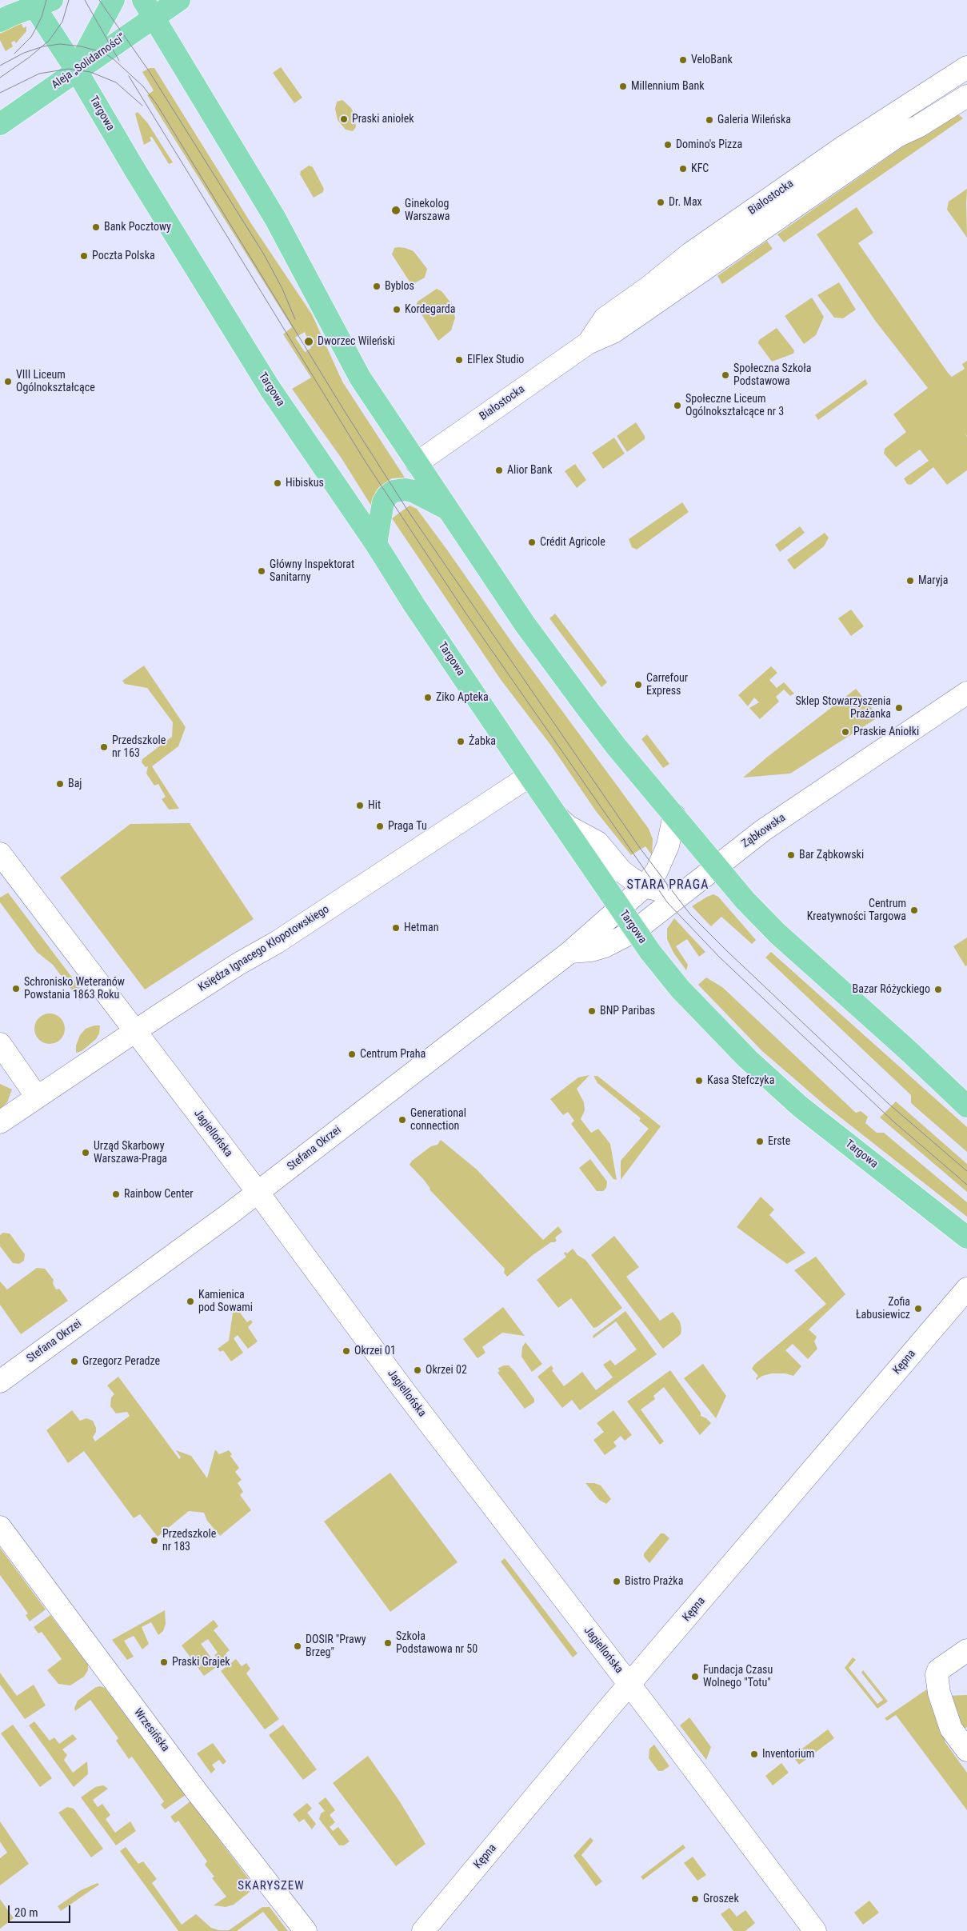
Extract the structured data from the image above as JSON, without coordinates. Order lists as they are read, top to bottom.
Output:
{
  "streets": {
    "main road": ["Aleja „Solidarności”", "Targowa"],
    "street": [
      "Białostocka",
      "Ząbkowska",
      "Księdza Ignacego Kłopotowskiego",
      "Jagiellońska",
      "Stefana Okrzei",
      "Kępna",
      "Wrzesińska"
    ]
  },
  "crossings": [
    ["Aleja „Solidarności”", "Targowa"],
    ["Targowa", "Ząbkowska"],
    ["Targowa", "Księdza Ignacego Kłopotowskiego"],
    ["Targowa", "Stefana Okrzei"],
    ["Księdza Ignacego Kłopotowskiego", "Jagiellońska"],
    ["Jagiellońska", "Stefana Okrzei"],
    ["Jagiellońska", "Kępna"]
  ],
  "districts": ["STARA PRAGA", "SKARYSZEW"],
  "places": [
    "VeloBank",
    "Millennium Bank",
    "Praski aniołek",
    "Galeria Wileńska",
    "Domino's Pizza",
    "KFC",
    "Dr. Max",
    "Ginekolog Warszawa",
    "Bank Pocztowy",
    "Poczta Polska",
    "Byblos",
    "Kordegarda",
    "Dworzec Wileński",
    "ElFlex Studio",
    "Społeczna Szkoła Podstawowa",
    "VIII Liceum Ogólnokształcące",
    "Społeczne Liceum Ogólnokształcące nr 3",
    "Alior Bank",
    "Hibiskus",
    "Crédit Agricole",
    "Główny Inspektorat Sanitarny",
    "Maryja",
    "Carrefour Express",
    "Ziko Apteka",
    "Sklep Stowarzyszenia Prażanka",
    "Praskie Aniołki",
    "Żabka",
    "Przedszkole nr 163",
    "Baj",
    "Hit",
    "Praga Tu",
    "Bar Ząbkowski",
    "Centrum Kreatywności Targowa",
    "Hetman",
    "Schronisko Weteranów Powstania 1863 Roku",
    "Bazar Różyckiego",
    "BNP Paribas",
    "Centrum Praha",
    "Kasa Stefczyka",
    "Generational connection",
    "Erste",
    "Urząd Skarbowy Warszawa-Praga",
    "Rainbow Center",
    "Kamienica pod Sowami",
    "Zofia Łabusiewicz",
    "Okrzei 01",
    "Grzegorz Peradze",
    "Okrzei 02",
    "Przedszkole nr 183",
    "Bistro Prażka",
    "Szkoła Podstawowa nr 50",
    "DOSIR \"Prawy Brzeg\"",
    "Praski Grajek",
    "Fundacja Czasu Wolnego \"Totu\"",
    "Inventorium",
    "Groszek"
  ],
  "scale_bar": "20 m"
}
